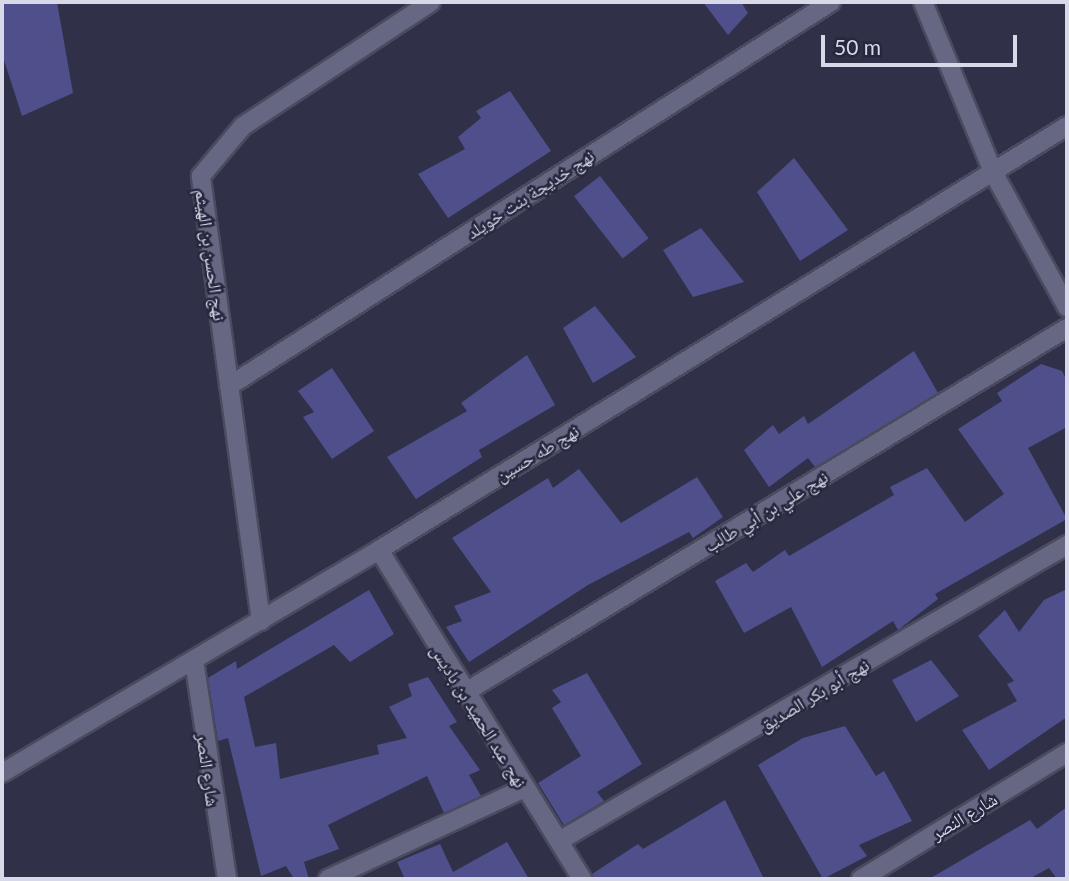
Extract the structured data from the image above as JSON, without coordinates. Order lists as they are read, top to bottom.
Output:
{
  "streets": {
    "street": [
      "نهج خديجة بنت خويلد",
      "نهج الحسن بن الهيثم",
      "نهج طه حسين",
      "نهج علي بن أبي طالب",
      "نهج أبو بكر الصديق",
      "نهج عبد الحميد بن باديس",
      "شارع النصر"
    ]
  },
  "crossings": [
    ["نهج خديجة بنت خويلد", "نهج الحسن بن الهيثم"],
    ["نهج الحسن بن الهيثم", "نهج طه حسين"],
    ["نهج طه حسين", "نهج عبد الحميد بن باديس"],
    ["نهج طه حسين", "شارع النصر"],
    ["نهج علي بن أبي طالب", "نهج عبد الحميد بن باديس"],
    ["نهج أبو بكر الصديق", "نهج عبد الحميد بن باديس"]
  ],
  "scale_bar": "50 m"
}
